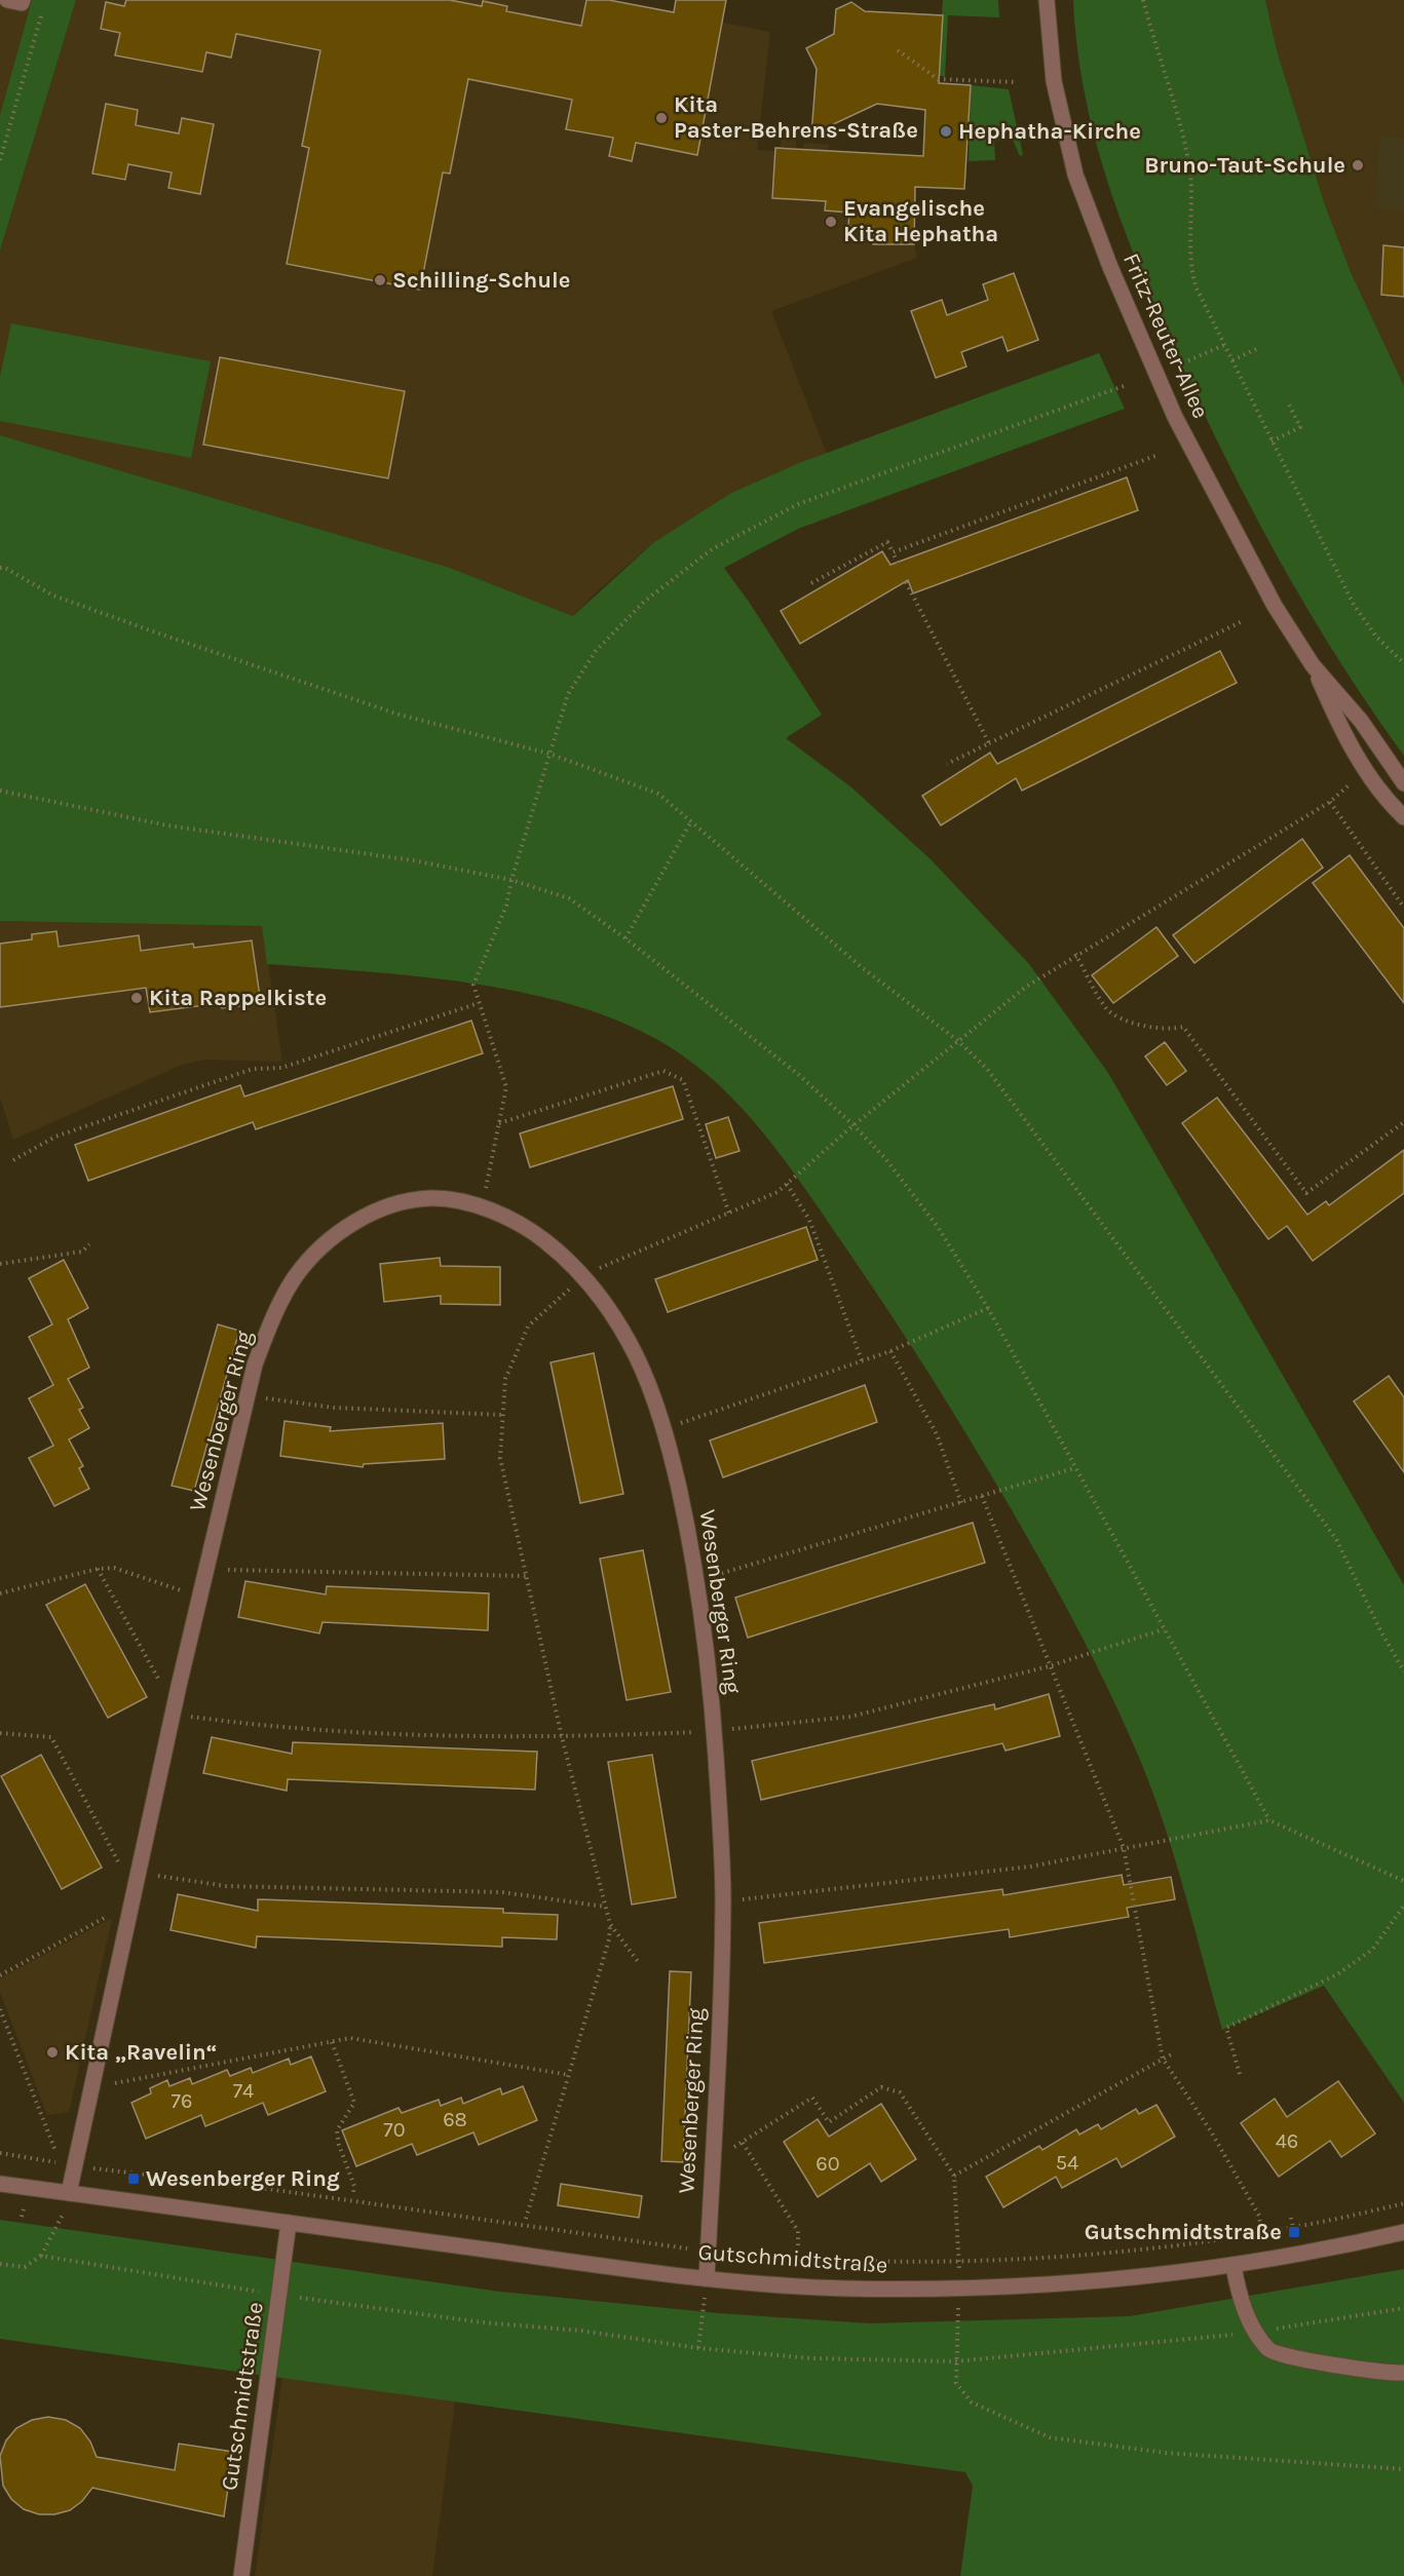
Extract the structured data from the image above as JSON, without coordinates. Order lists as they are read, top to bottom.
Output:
{
  "streets": {
    "street": ["Fritz-Reuter-Allee", "Wesenberger Ring", "Gutschmidtstraße"]
  },
  "crossings": [
    ["Wesenberger Ring", "Gutschmidtstraße"]
  ],
  "places": {
    "other": [
      "Kita Paster-Behrens-Straße",
      "Hephatha-Kirche",
      "Bruno-Taut-Schule",
      "Evangelische Kita Hephatha",
      "Schilling-Schule",
      "Kita Rappelkiste",
      "Kita „Ravelin“"
    ],
    "transit": ["Wesenberger Ring", "Gutschmidtstraße"]
  },
  "house_numbers": [
    "74",
    "76",
    "68",
    "70",
    "46",
    "54",
    "60"
  ]
}
